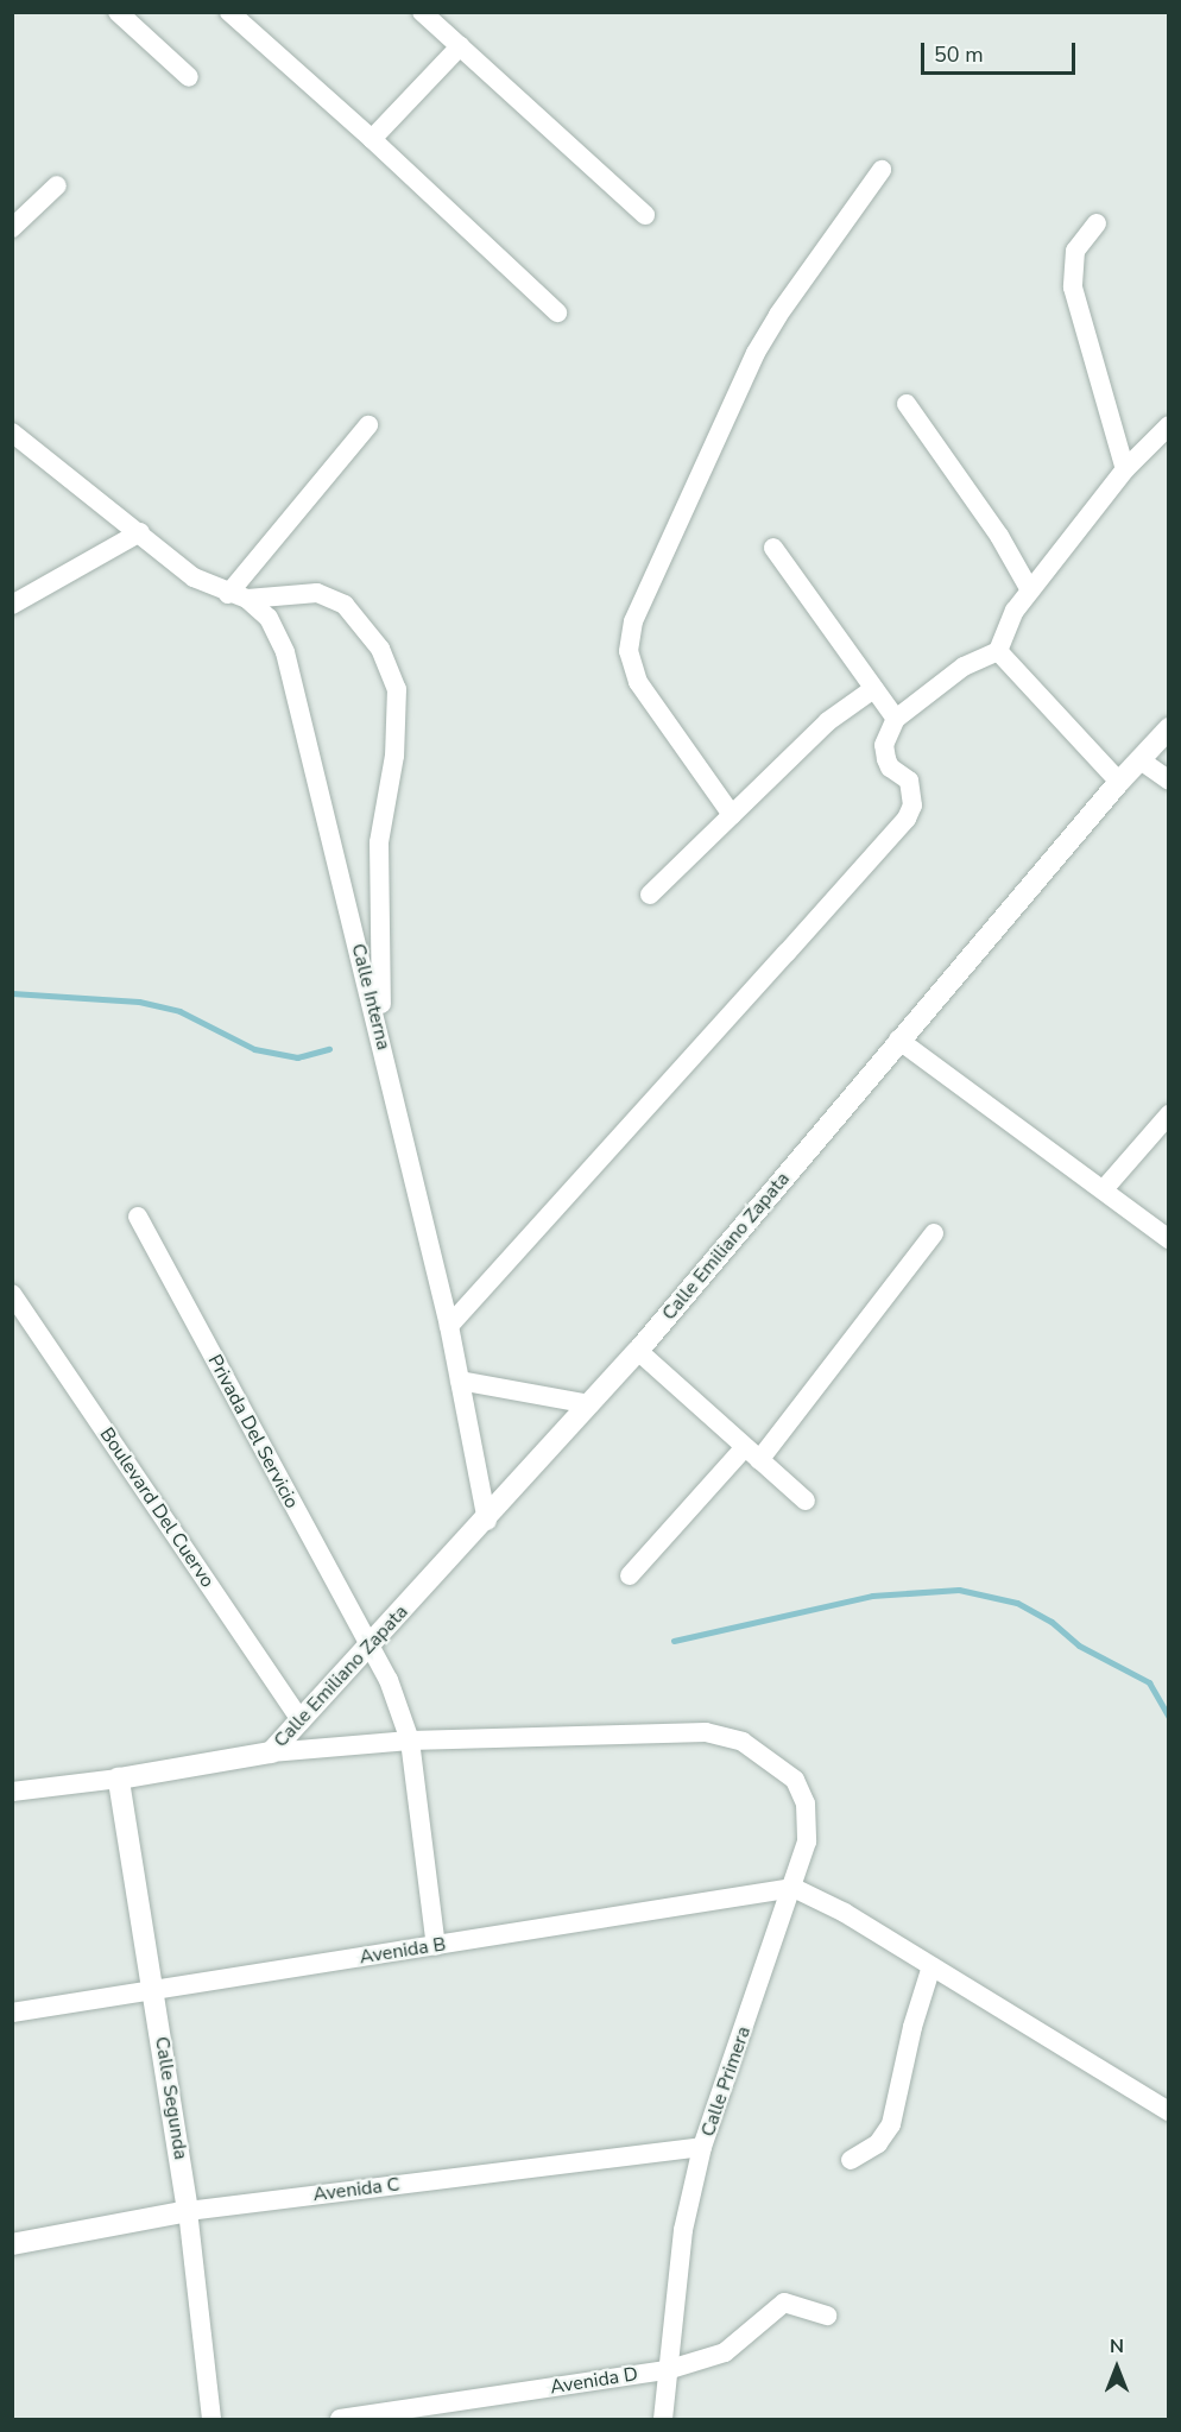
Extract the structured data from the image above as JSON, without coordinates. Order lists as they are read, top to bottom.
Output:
{
  "streets": {
    "main road": ["Calle Emiliano Zapata", "Calle Segunda", "Avenida C"],
    "street": [
      "Calle Interna",
      "Privada Del Servicio",
      "Boulevard Del Cuervo",
      "Avenida B",
      "Calle Primera",
      "Avenida D"
    ]
  },
  "crossings": [
    ["Calle Interna", "Calle Emiliano Zapata"],
    ["Calle Emiliano Zapata", "Privada Del Servicio"],
    ["Calle Emiliano Zapata", "Boulevard Del Cuervo"],
    ["Calle Emiliano Zapata", "Calle Primera"],
    ["Calle Emiliano Zapata", "Calle Segunda"],
    ["Privada Del Servicio", "Avenida B"],
    ["Avenida B", "Calle Primera"],
    ["Avenida B", "Calle Segunda"],
    ["Calle Primera", "Avenida C"],
    ["Calle Primera", "Avenida D"],
    ["Calle Segunda", "Avenida C"]
  ],
  "scale_bar": "50 m",
  "north": "top"
}
